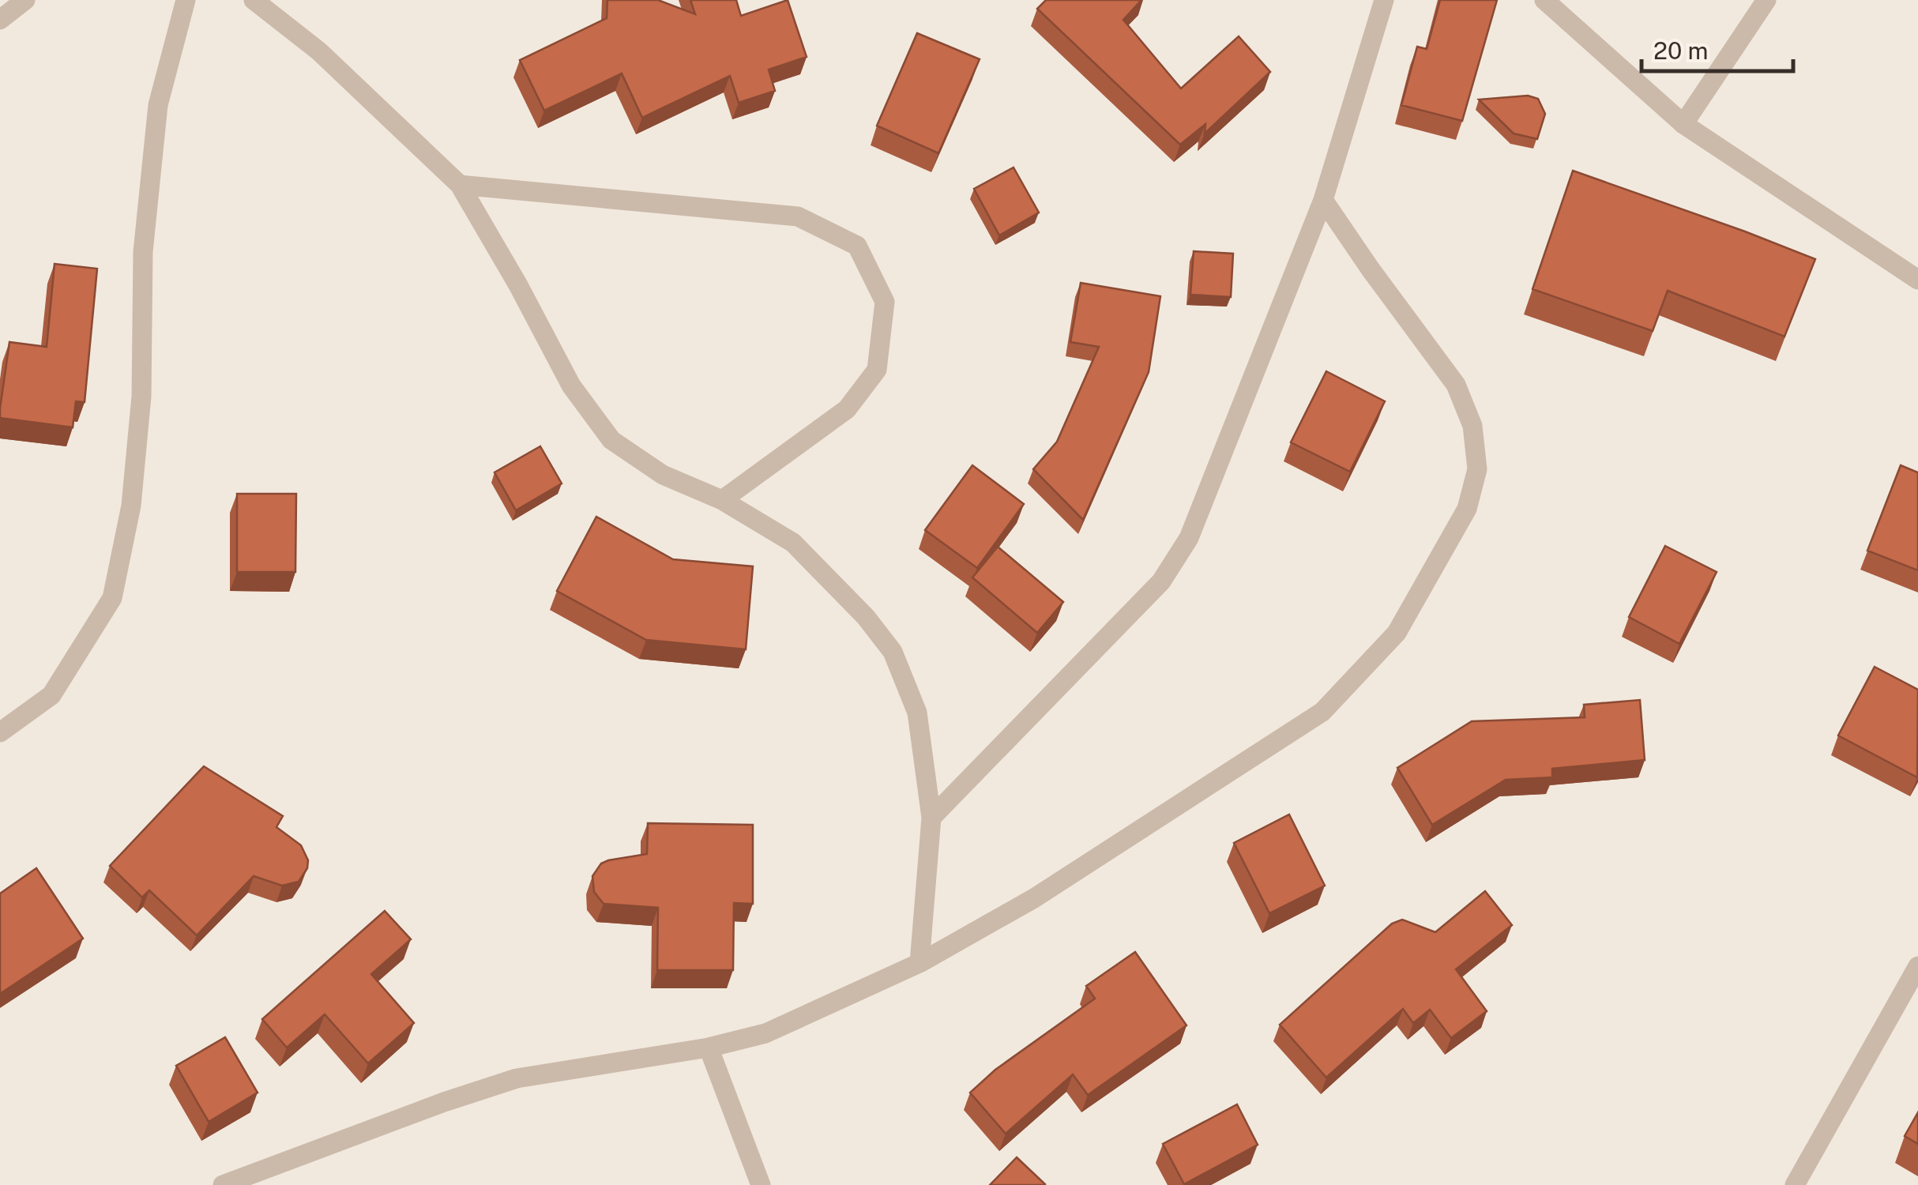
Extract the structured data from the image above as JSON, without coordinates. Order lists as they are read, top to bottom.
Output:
{
  "scale_bar": "20 m"
}
